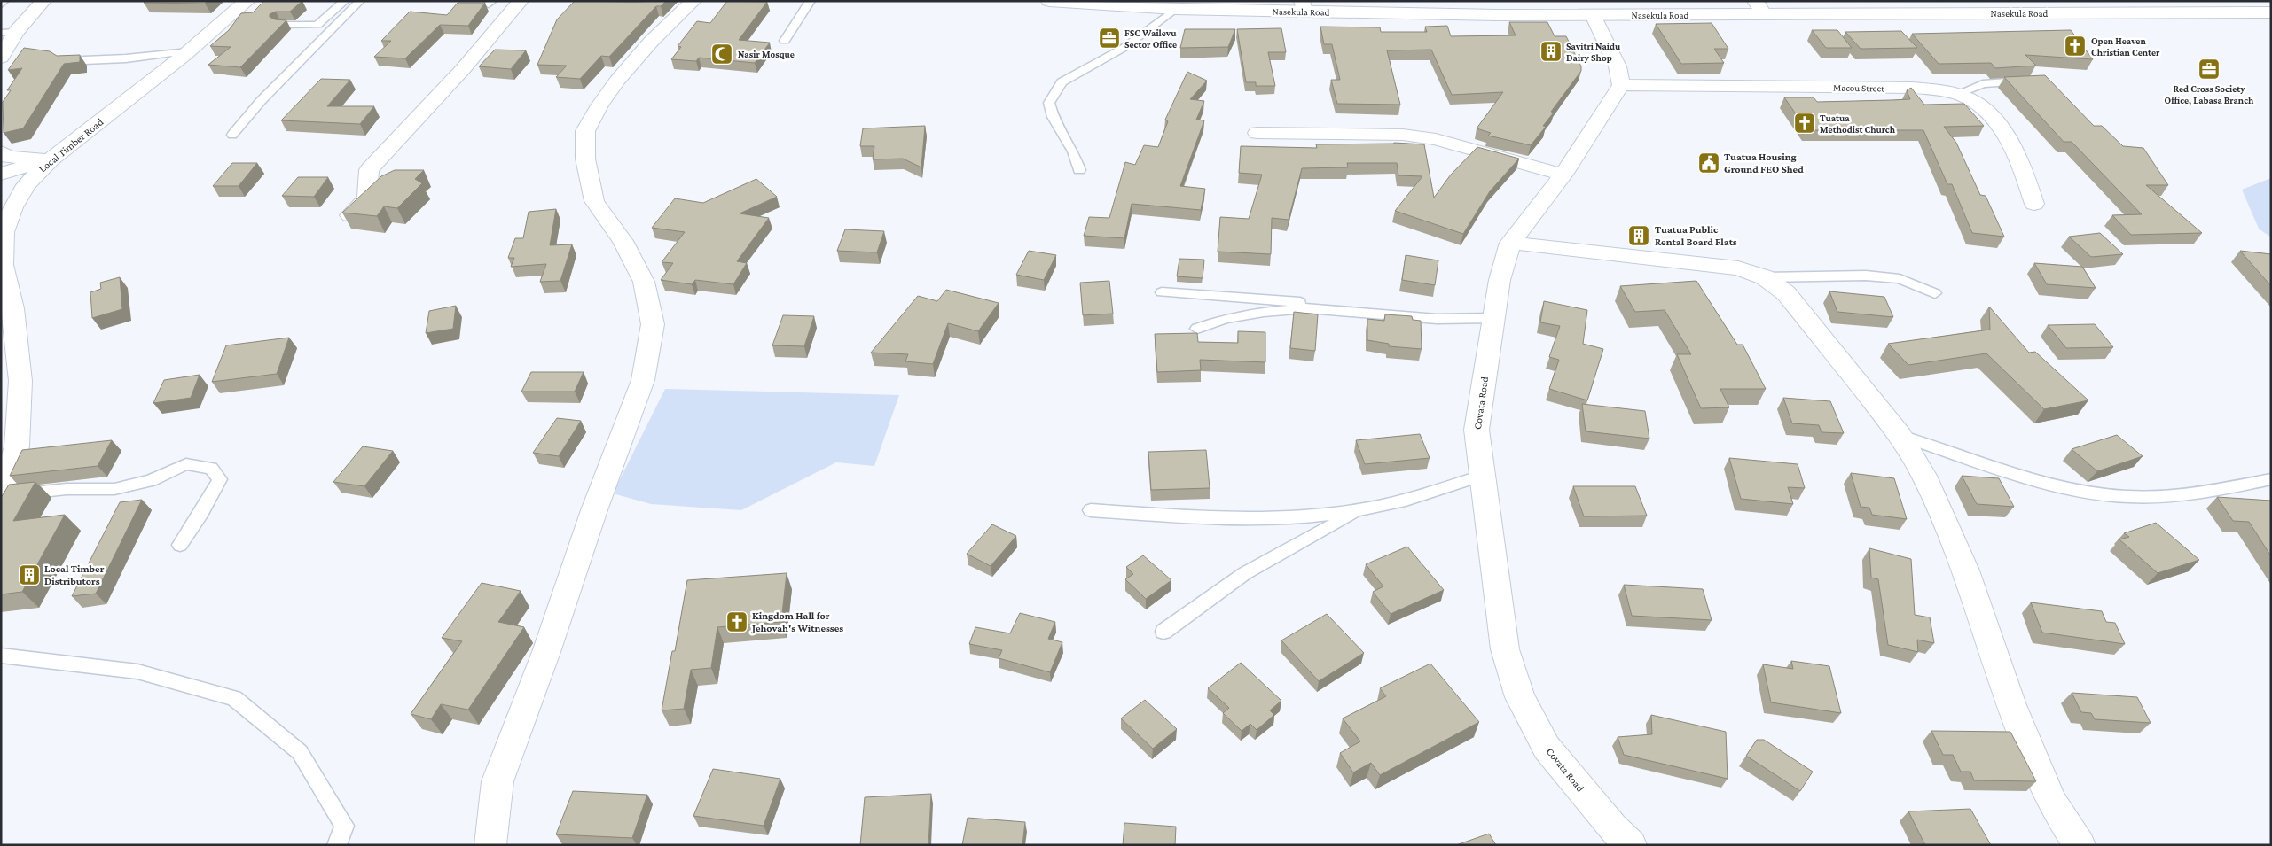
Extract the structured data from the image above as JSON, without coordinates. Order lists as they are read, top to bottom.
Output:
{
  "streets": {
    "street": [
      "Nasekula Road",
      "Macou Street",
      "Local Timber Road",
      "Covata Road"
    ]
  },
  "crossings": [
    ["Macou Street", "Covata Road"]
  ],
  "places": {
    "office": ["FSC Wailevu Sector Office", "Red Cross Society Office, Labasa Branch"],
    "church": ["Open Heaven Christian Center", "Tuatua Methodist Church", "Kingdom Hall for Jehovah's Witnesses"],
    "building": ["Savitri Naidu Dairy Shop", "Tuatua Public Rental Board Flats", "Local Timber Distributors"],
    "mosque": ["Nasir Mosque"],
    "public building": ["Tuatua Housing Ground FEO Shed"]
  }
}
